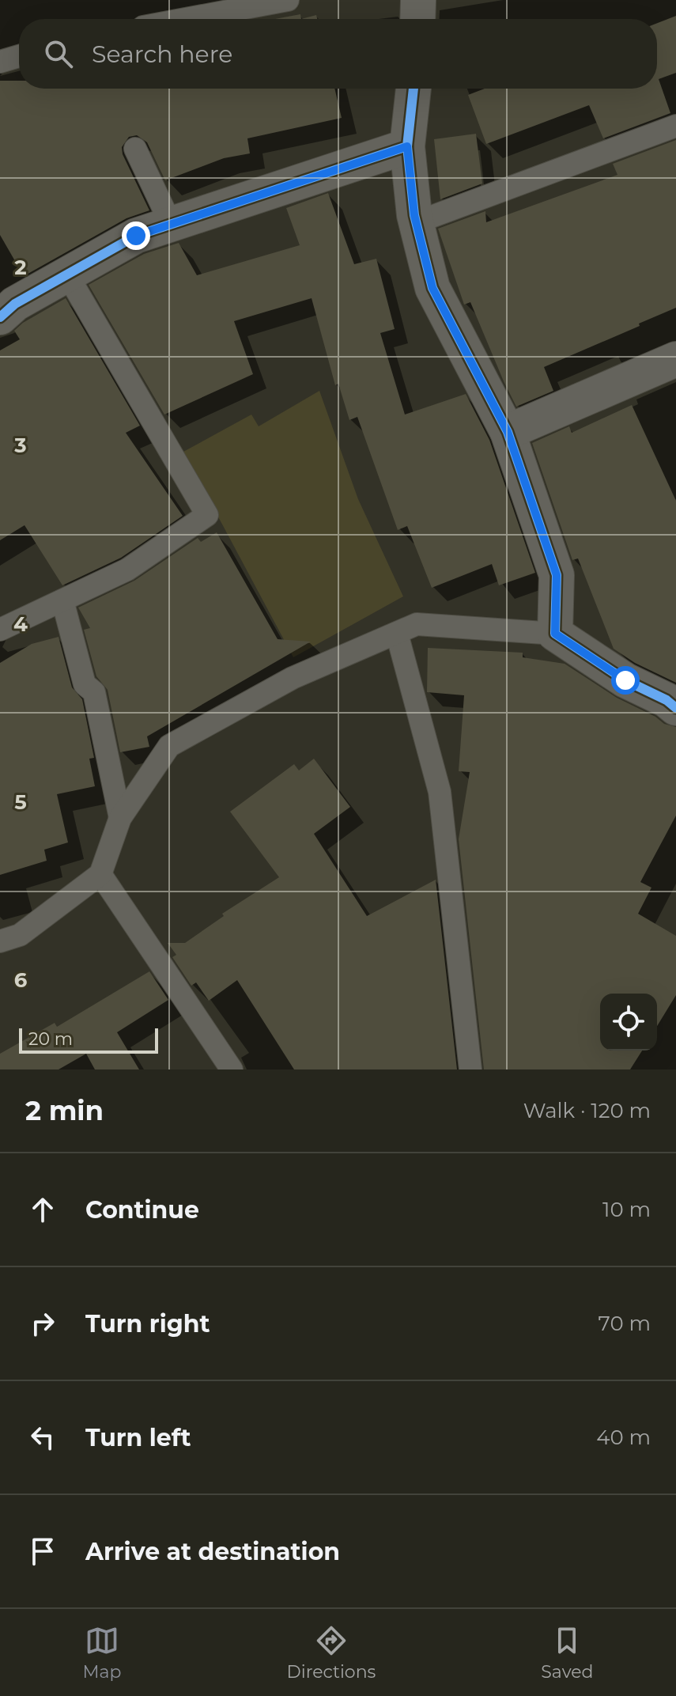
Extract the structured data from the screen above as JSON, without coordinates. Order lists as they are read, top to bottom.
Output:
{
  "scale_bar": "20 m",
  "page": {
    "search": "Search here",
    "scale": "20 m",
    "heading": ["2 min", "Walk · 120 m"],
    "list": [
      ["Continue", "10 m"],
      ["Turn right", "70 m"],
      ["Turn left", "40 m"],
      "Arrive at destination"
    ],
    "nav": ["Map", "Directions", "Saved"]
  },
  "grid": {
    "rows": [
      "2",
      "3",
      "4",
      "5",
      "6"
    ]
  }
}
